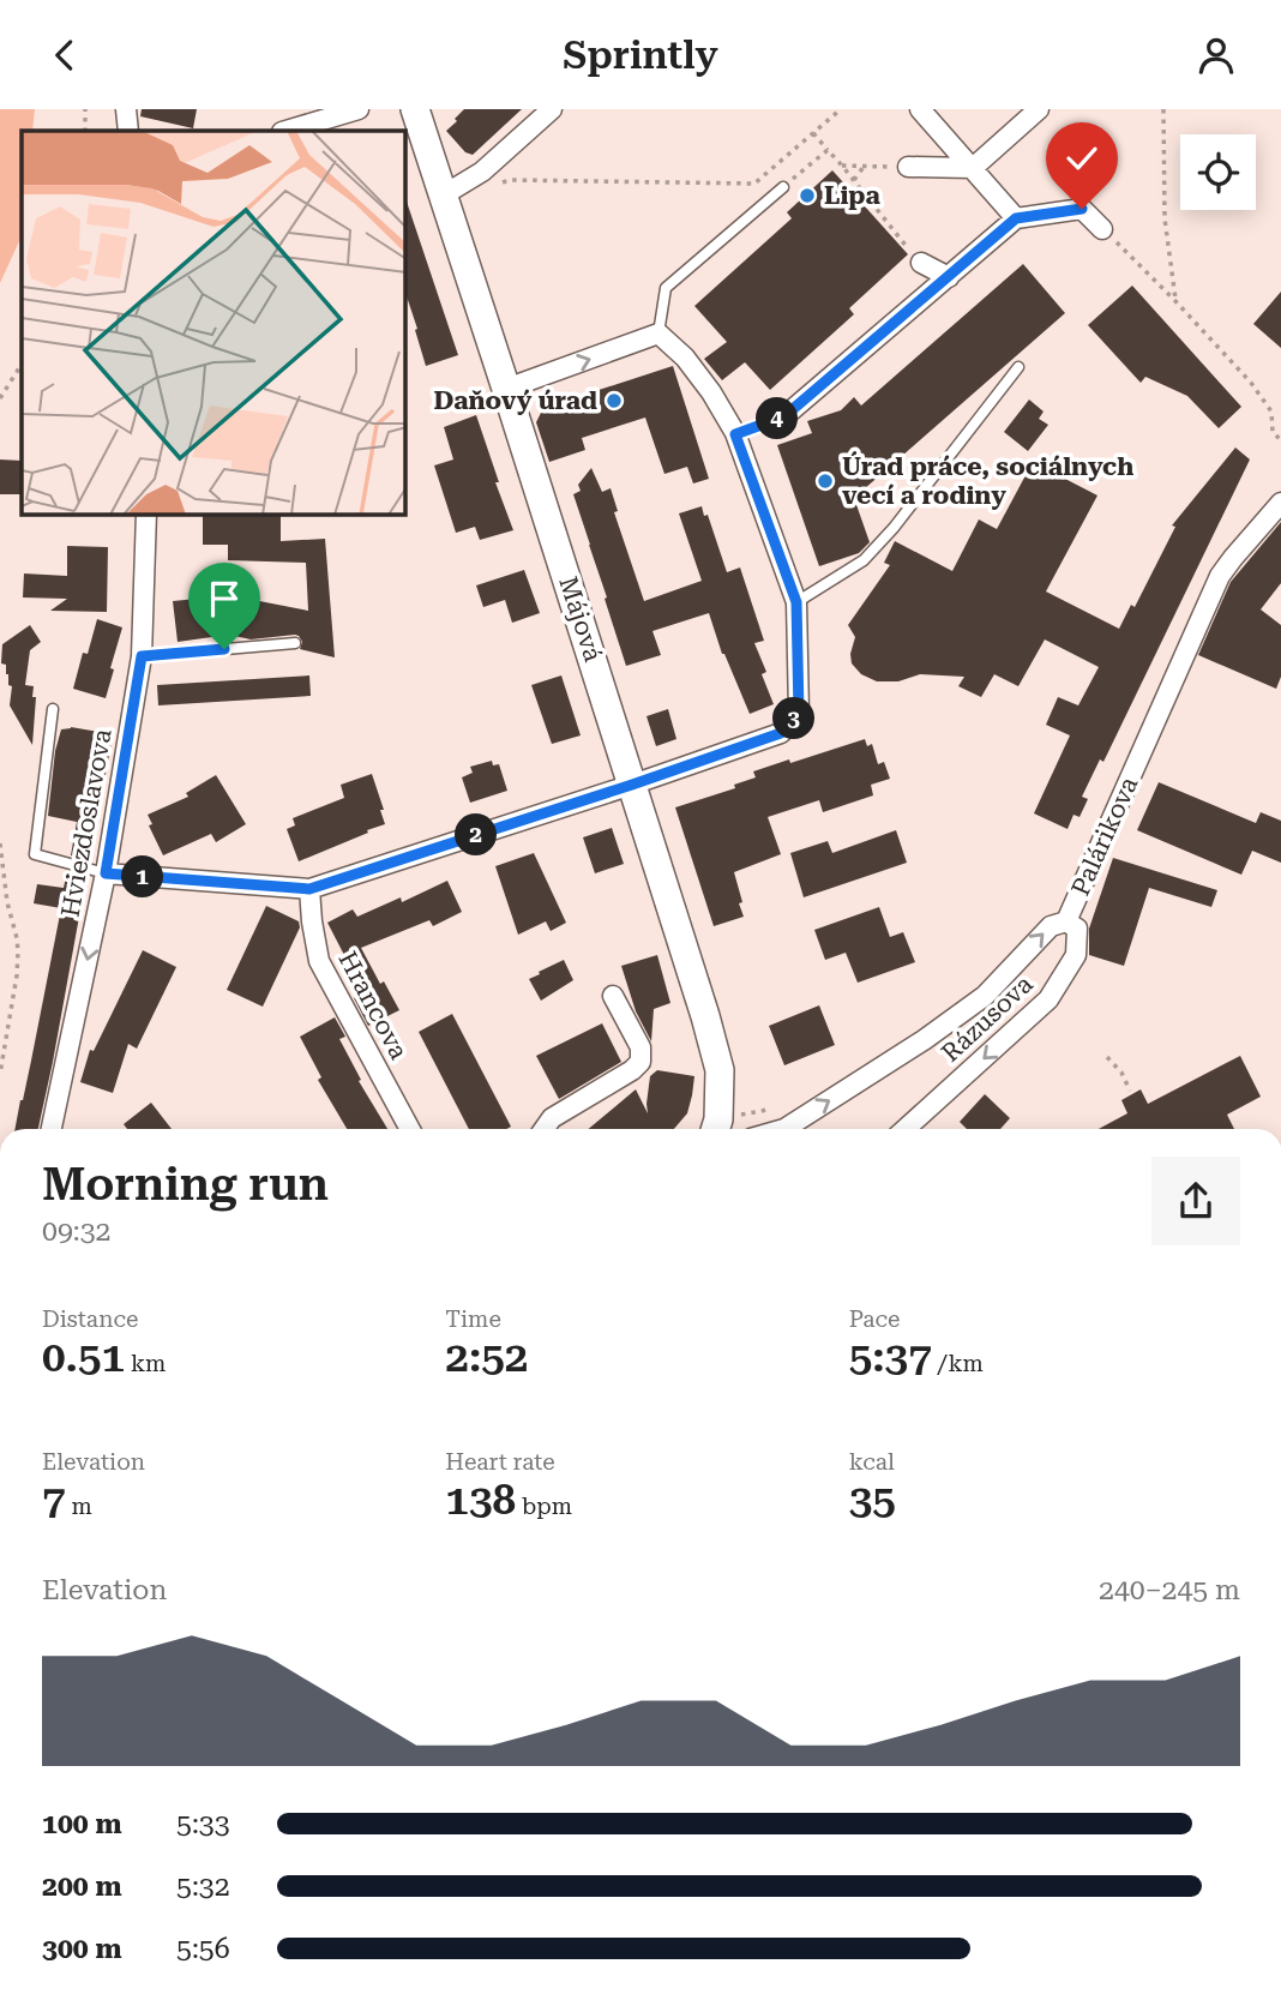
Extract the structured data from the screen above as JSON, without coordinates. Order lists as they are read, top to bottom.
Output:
{
  "streets": {
    "main road": ["Májová"],
    "street": [
      "Hviezdoslavova",
      "Palárikova",
      "Hrancova",
      "Rázusova"
    ]
  },
  "crossings": [
    ["Palárikova", "Rázusova"]
  ],
  "one_way": ["Hviezdoslavova", "Palárikova", "Rázusova"],
  "places": ["Lipa", "Daňový úrad", "Úrad práce, sociálnych vecí a rodiny"],
  "page": {
    "header": "Sprintly",
    "pins": [
      "4",
      "3",
      "2",
      "1"
    ],
    "heading": ["Morning run", "09:32"],
    "stats": [
      ["Distance", "0.51 km"],
      ["Time", "2:52"],
      ["Pace", "5:37 /km"],
      ["Elevation", "7 m"],
      ["Heart rate", "138 bpm"],
      ["kcal", "35"]
    ],
    "chart": ["Elevation", "240–245 m"],
    "list": [
      {
        "name": "100 m",
        "note": "5:33"
      },
      {
        "name": "200 m",
        "note": "5:32"
      },
      {
        "name": "300 m",
        "note": "5:56"
      }
    ]
  }
}
